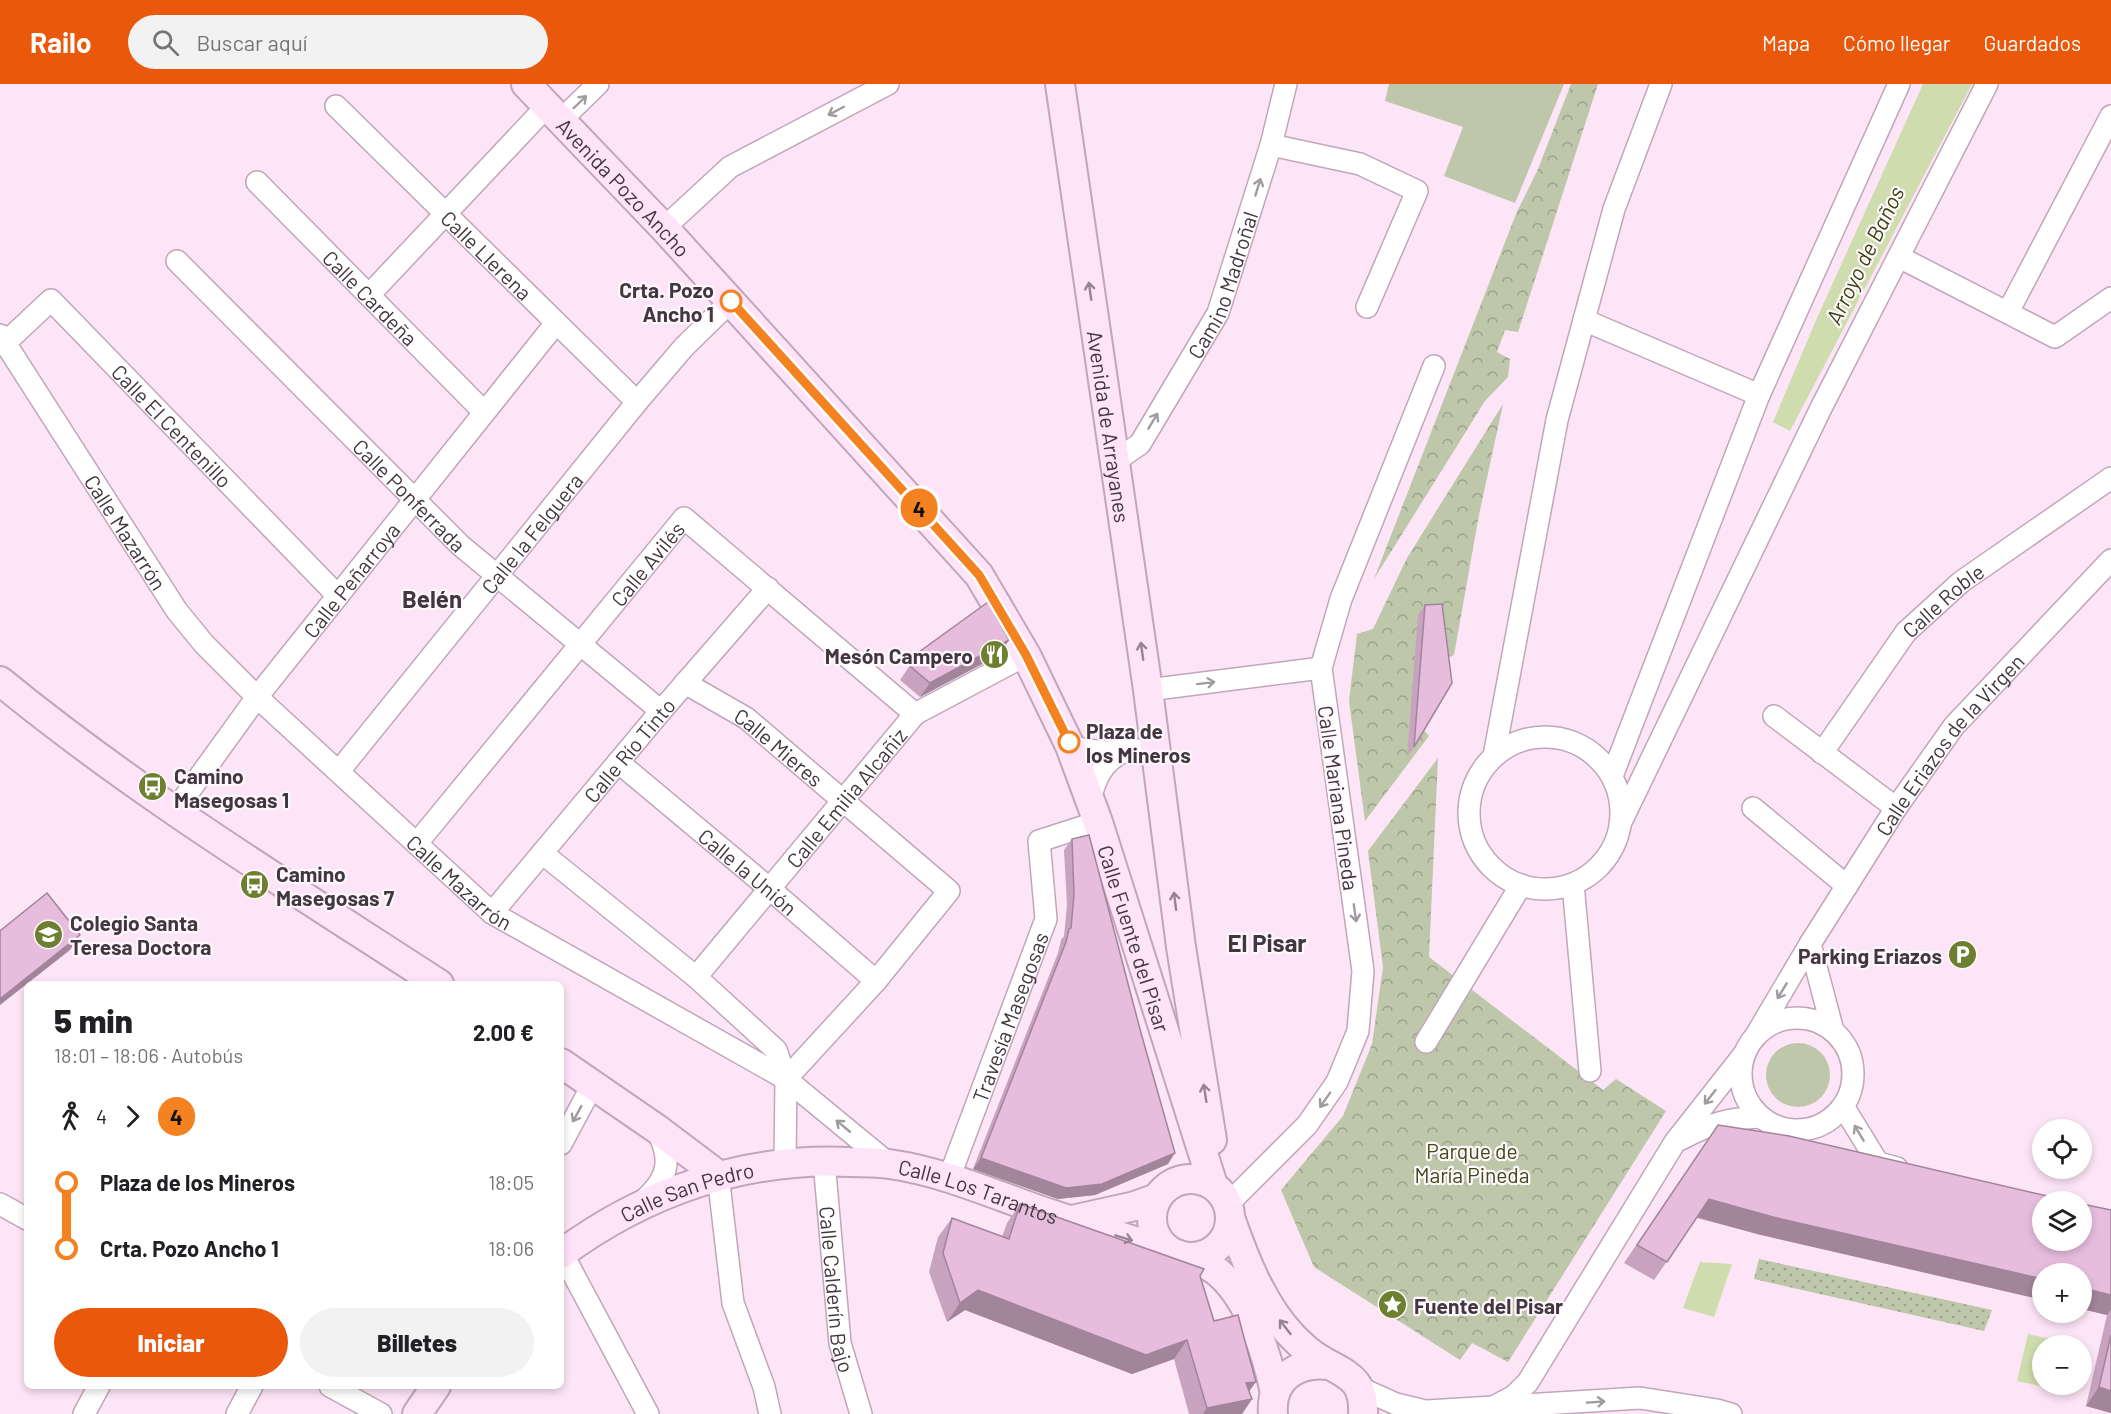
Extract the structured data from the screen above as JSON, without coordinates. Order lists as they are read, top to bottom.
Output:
{
  "streets": {
    "street": [
      "Avenida Pozo Ancho",
      "Calle Llerena",
      "Camino Madroñal",
      "Calle Cardeña",
      "Calle El Centenillo",
      "Avenida de Arrayanes",
      "Calle Ponferrada",
      "Calle Mazarrón",
      "Calle la Felguera",
      "Calle Avilés",
      "Calle Peñarroya",
      "Calle Roble",
      "Calle Eriazos de la Virgen",
      "Calle Mieres",
      "Calle Río Tinto",
      "Calle Emilia Alcañiz",
      "Calle Mariana Pineda",
      "Calle la Unión",
      "Calle Fuente del Pisar",
      "Travesía Masegosas",
      "Calle Los Tarantos",
      "Calle San Pedro",
      "Calle Calderín Bajo"
    ]
  },
  "crossings": [
    ["Avenida Pozo Ancho", "Calle la Felguera"],
    ["Avenida Pozo Ancho", "Calle Emilia Alcañiz"],
    ["Avenida Pozo Ancho", "Calle Fuente del Pisar"],
    ["Calle Llerena", "Calle la Felguera"],
    ["Calle Llerena", "Calle Peñarroya"],
    ["Camino Madroñal", "Avenida de Arrayanes"],
    ["Calle Cardeña", "Calle Peñarroya"],
    ["Calle El Centenillo", "Calle Mazarrón"],
    ["Calle El Centenillo", "Calle Peñarroya"],
    ["Calle Ponferrada", "Calle la Felguera"],
    ["Calle Ponferrada", "Calle Avilés"],
    ["Calle Ponferrada", "Calle Peñarroya"],
    ["Calle Ponferrada", "Calle Río Tinto"],
    ["Calle Mazarrón", "Calle la Felguera"],
    ["Calle Mazarrón", "Calle Avilés"],
    ["Calle Mazarrón", "Calle Peñarroya"],
    ["Calle Mazarrón", "Calle Río Tinto"],
    ["Calle Mazarrón", "Calle Los Tarantos"],
    ["Calle Avilés", "Calle Río Tinto"],
    ["Calle Avilés", "Calle Emilia Alcañiz"],
    ["Calle Mieres", "Calle Río Tinto"],
    ["Calle Mieres", "Calle Emilia Alcañiz"],
    ["Calle Mieres", "Calle la Unión"],
    ["Calle Río Tinto", "Calle la Unión"],
    ["Calle Emilia Alcañiz", "Calle la Unión"],
    ["Calle Mariana Pineda", "Calle Fuente del Pisar"],
    ["Calle Mariana Pineda", "Calle Los Tarantos"],
    ["Calle Fuente del Pisar", "Travesía Masegosas"],
    ["Calle Fuente del Pisar", "Calle Los Tarantos"],
    ["Travesía Masegosas", "Calle Los Tarantos"],
    ["Calle Los Tarantos", "Calle San Pedro"],
    ["Calle Los Tarantos", "Calle Calderín Bajo"],
    ["Calle San Pedro", "Calle Calderín Bajo"]
  ],
  "one_way": ["Camino Madroñal", "Avenida de Arrayanes"],
  "districts": ["Belén", "El Pisar"],
  "water": ["Arroyo de Baños"],
  "parks": ["Parque de María Pineda"],
  "places": {
    "other": ["Crta. Pozo Ancho 1", "Plaza de los Mineros"],
    "restaurant": ["Mesón Campero"],
    "bus stop": ["Camino Masegosas 1", "Camino Masegosas 7"],
    "school or university": ["Colegio Santa Teresa Doctora"],
    "parking": ["Parking Eriazos"],
    "place": ["Fuente del Pisar"]
  },
  "lines": ["bus line 4"],
  "page": {
    "header": "Railo",
    "search": "Buscar aquí",
    "nav": ["Mapa", "Cómo llegar", "Guardados"],
    "on_map": "4",
    "heading": ["5 min", "18:01 – 18:06 · Autobús", "2.00 €"],
    "legs": ["4", "4"],
    "map_buttons": ["+", "−"],
    "list": [
      {
        "name": "Plaza de los Mineros",
        "value": "18:05"
      },
      {
        "name": "Crta. Pozo Ancho 1",
        "value": "18:06"
      }
    ],
    "buttons": ["Iniciar", "Billetes"]
  }
}
